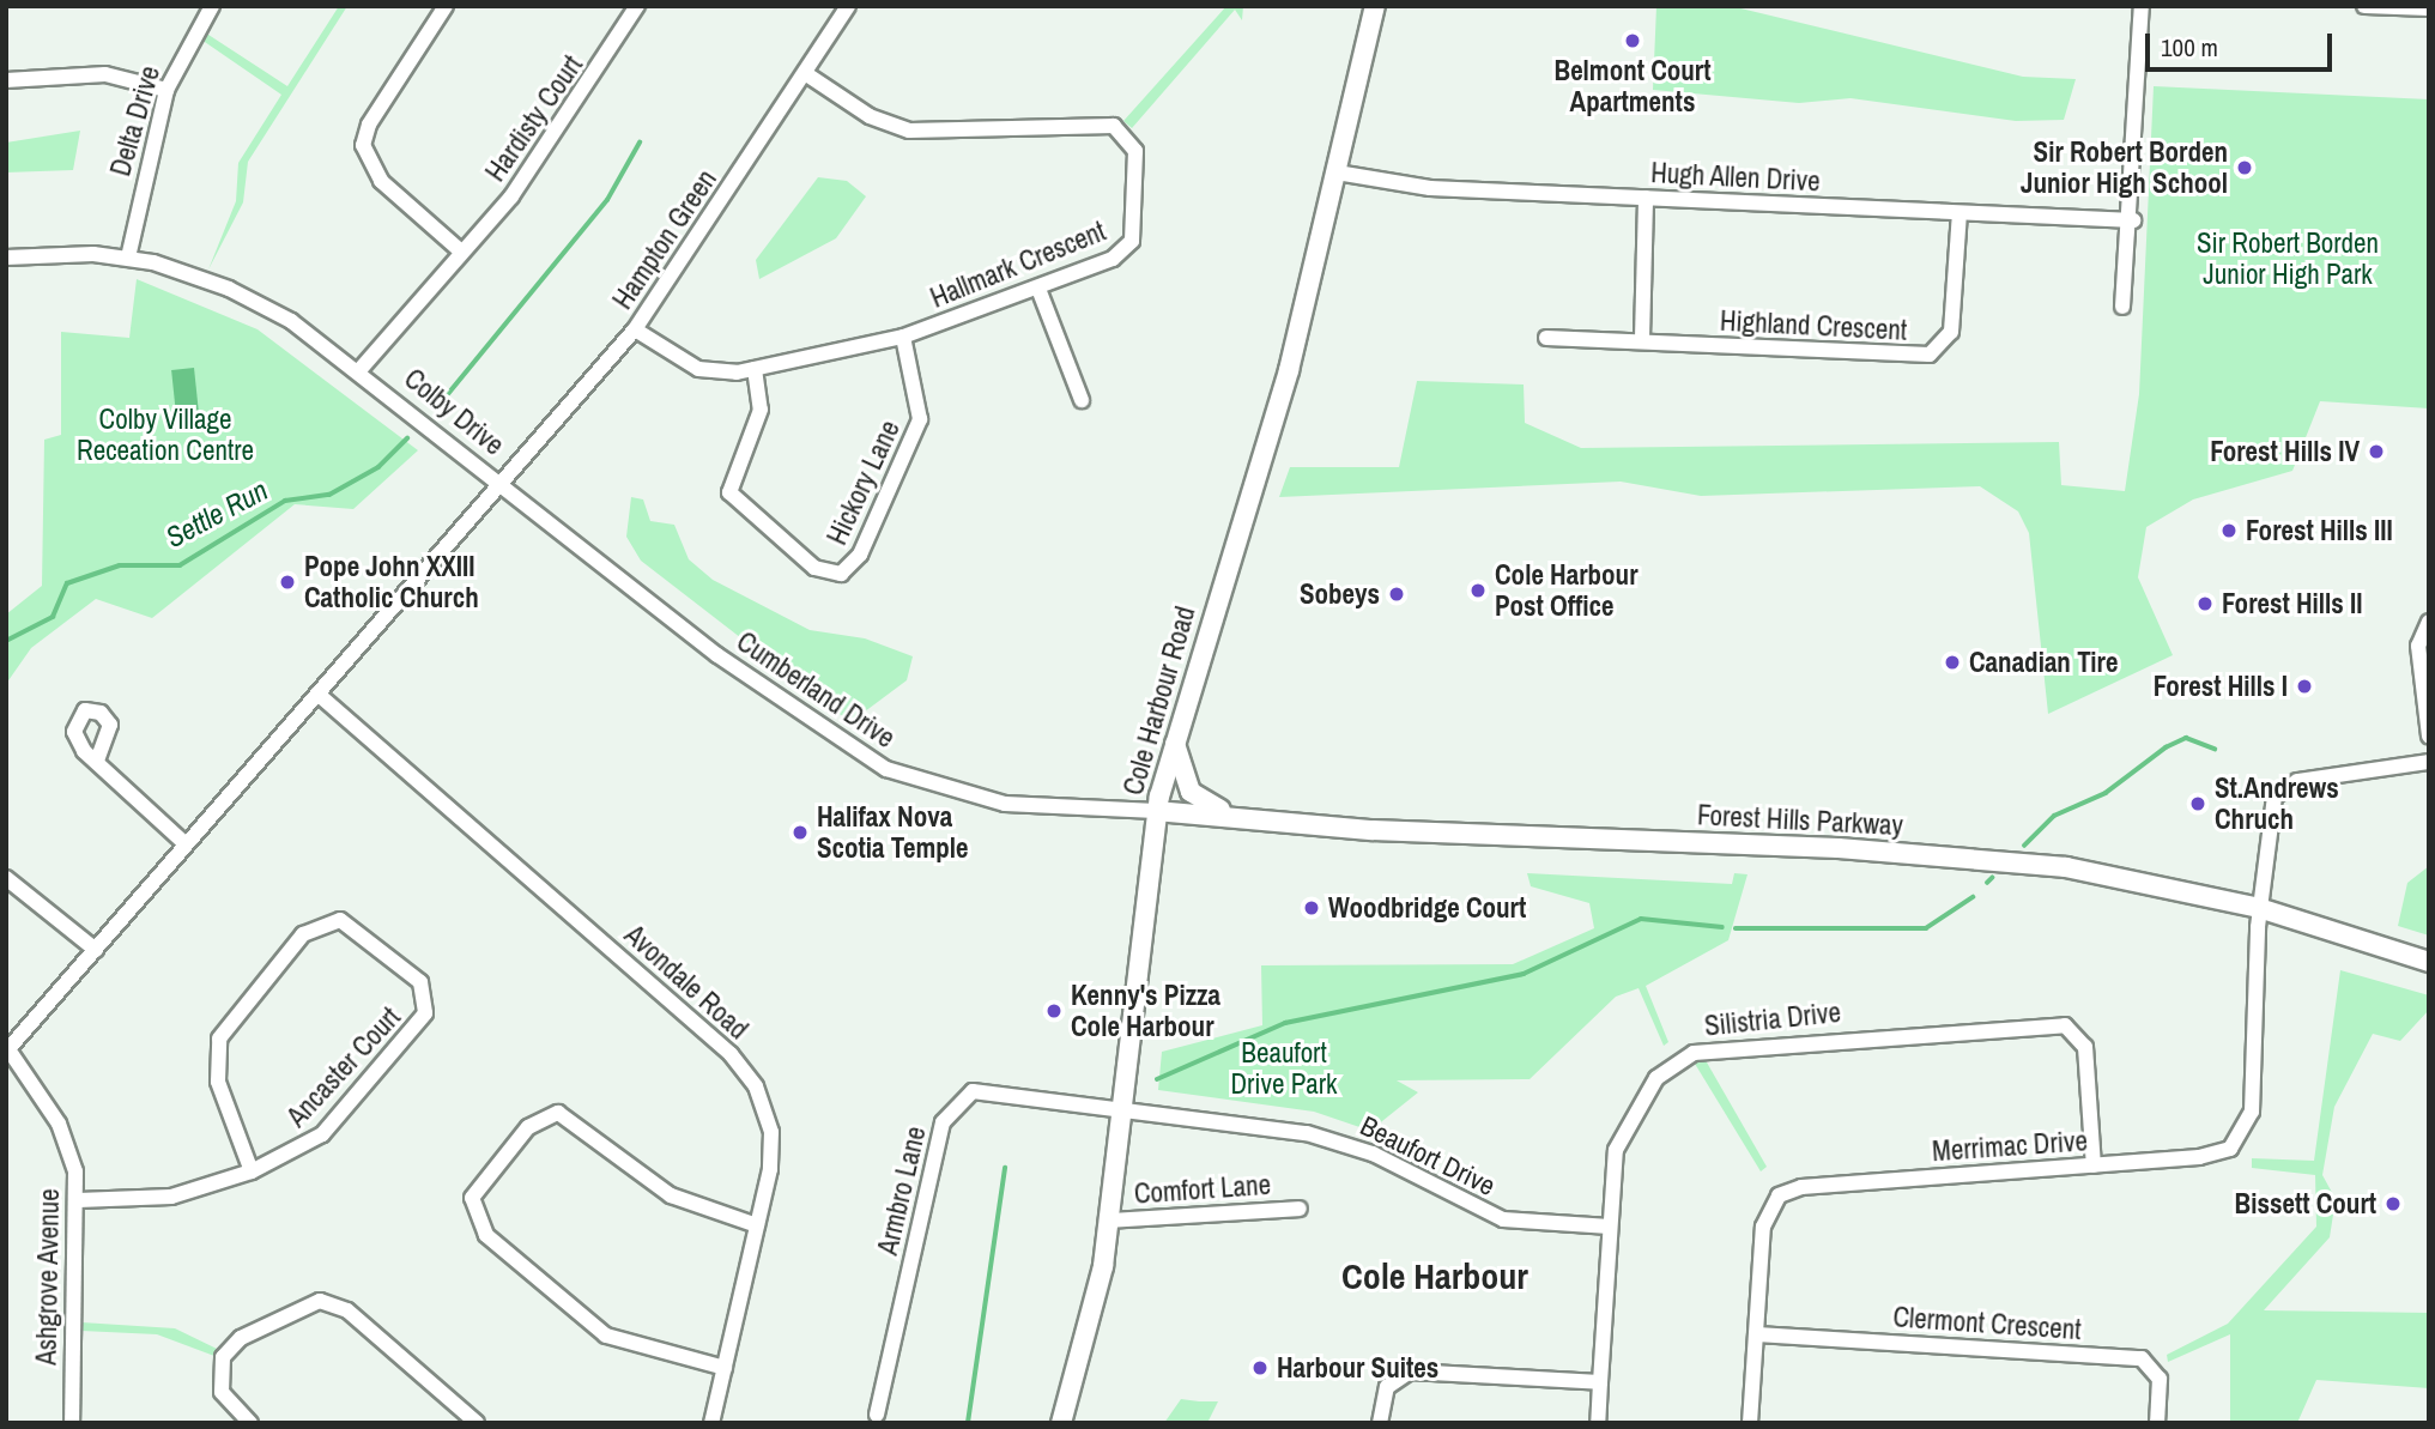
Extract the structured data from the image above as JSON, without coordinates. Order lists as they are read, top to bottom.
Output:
{
  "streets": {
    "main road": ["Cole Harbour Road", "Forest Hills Parkway"],
    "street": [
      "Hardisty Court",
      "Delta Drive",
      "Hugh Allen Drive",
      "Hampton Green",
      "Hallmark Crescent",
      "Highland Crescent",
      "Colby Drive",
      "Hickory Lane",
      "Cumberland Drive",
      "Avondale Road",
      "Silistria Drive",
      "Ancaster Court",
      "Merrimac Drive",
      "Beaufort Drive",
      "Comfort Lane",
      "Armbro Lane",
      "Ashgrove Avenue",
      "Clermont Crescent"
    ]
  },
  "crossings": [
    ["Hardisty Court", "Colby Drive"],
    ["Delta Drive", "Colby Drive"],
    ["Hugh Allen Drive", "Highland Crescent"],
    ["Hugh Allen Drive", "Cole Harbour Road"],
    ["Hampton Green", "Hallmark Crescent"],
    ["Hampton Green", "Colby Drive"],
    ["Hampton Green", "Cumberland Drive"],
    ["Hallmark Crescent", "Hickory Lane"],
    ["Colby Drive", "Cumberland Drive"],
    ["Colby Drive", "Avondale Road"],
    ["Colby Drive", "Ashgrove Avenue"],
    ["Cumberland Drive", "Cole Harbour Road"],
    ["Cumberland Drive", "Forest Hills Parkway"],
    ["Cole Harbour Road", "Forest Hills Parkway"],
    ["Cole Harbour Road", "Beaufort Drive"],
    ["Cole Harbour Road", "Comfort Lane"],
    ["Cole Harbour Road", "Armbro Lane"],
    ["Forest Hills Parkway", "Merrimac Drive"],
    ["Silistria Drive", "Merrimac Drive"],
    ["Silistria Drive", "Beaufort Drive"],
    ["Ancaster Court", "Ashgrove Avenue"],
    ["Merrimac Drive", "Clermont Crescent"],
    ["Beaufort Drive", "Armbro Lane"]
  ],
  "districts": ["Cole Harbour"],
  "water": ["Settle Run"],
  "parks": ["Sir Robert Borden Junior High Park", "Colby Village Receation Centre", "Beaufort Drive Park"],
  "places": [
    "Belmont Court Apartments",
    "Sir Robert Borden Junior High School",
    "Forest Hills IV",
    "Forest Hills III",
    "Pope John XXIII Catholic Church",
    "Cole Harbour Post Office",
    "Sobeys",
    "Forest Hills II",
    "Canadian Tire",
    "Forest Hills I",
    "St.Andrews Chruch",
    "Halifax Nova Scotia Temple",
    "Woodbridge Court",
    "Kenny's Pizza Cole Harbour",
    "Bissett Court",
    "Harbour Suites"
  ],
  "scale_bar": "100 m"
}
